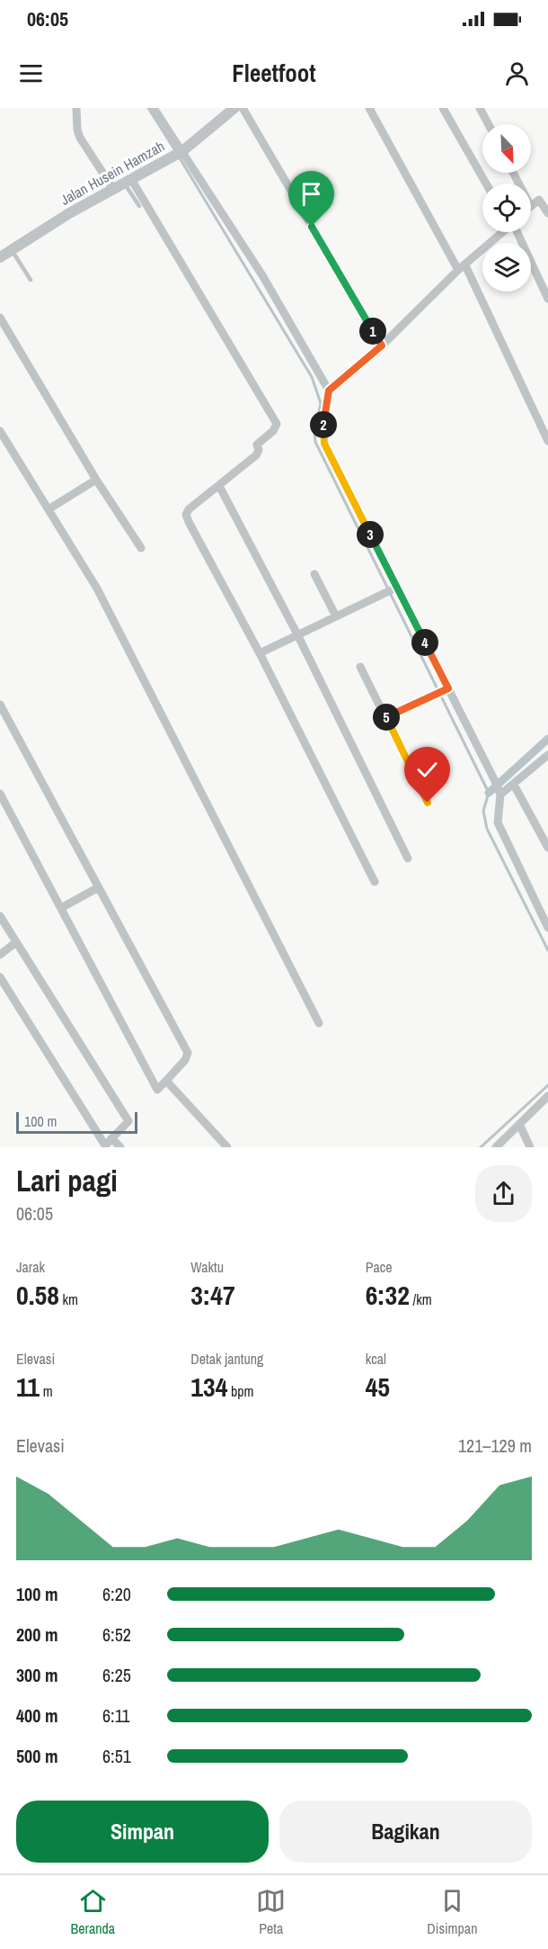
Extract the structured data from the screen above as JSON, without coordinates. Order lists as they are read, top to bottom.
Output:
{
  "streets": {
    "street": ["Jalan Husein Hamzah"]
  },
  "scale_bar": "100 m",
  "north": "bottom right",
  "page": {
    "status": "06:05",
    "header": "Fleetfoot",
    "pins": [
      "1",
      "2",
      "3",
      "4",
      "5"
    ],
    "scale": "100 m",
    "heading": ["Lari pagi", "06:05"],
    "stats": [
      ["Jarak", "0.58 km"],
      ["Waktu", "3:47"],
      ["Pace", "6:32 /km"],
      ["Elevasi", "11 m"],
      ["Detak jantung", "134 bpm"],
      ["kcal", "45"]
    ],
    "chart": ["Elevasi", "121–129 m"],
    "list": [
      {
        "name": "100 m",
        "note": "6:20"
      },
      {
        "name": "200 m",
        "note": "6:52"
      },
      {
        "name": "300 m",
        "note": "6:25"
      },
      {
        "name": "400 m",
        "note": "6:11"
      },
      {
        "name": "500 m",
        "note": "6:51"
      }
    ],
    "buttons": ["Simpan", "Bagikan"],
    "tabs": ["Beranda", "Peta", "Disimpan"]
  }
}
